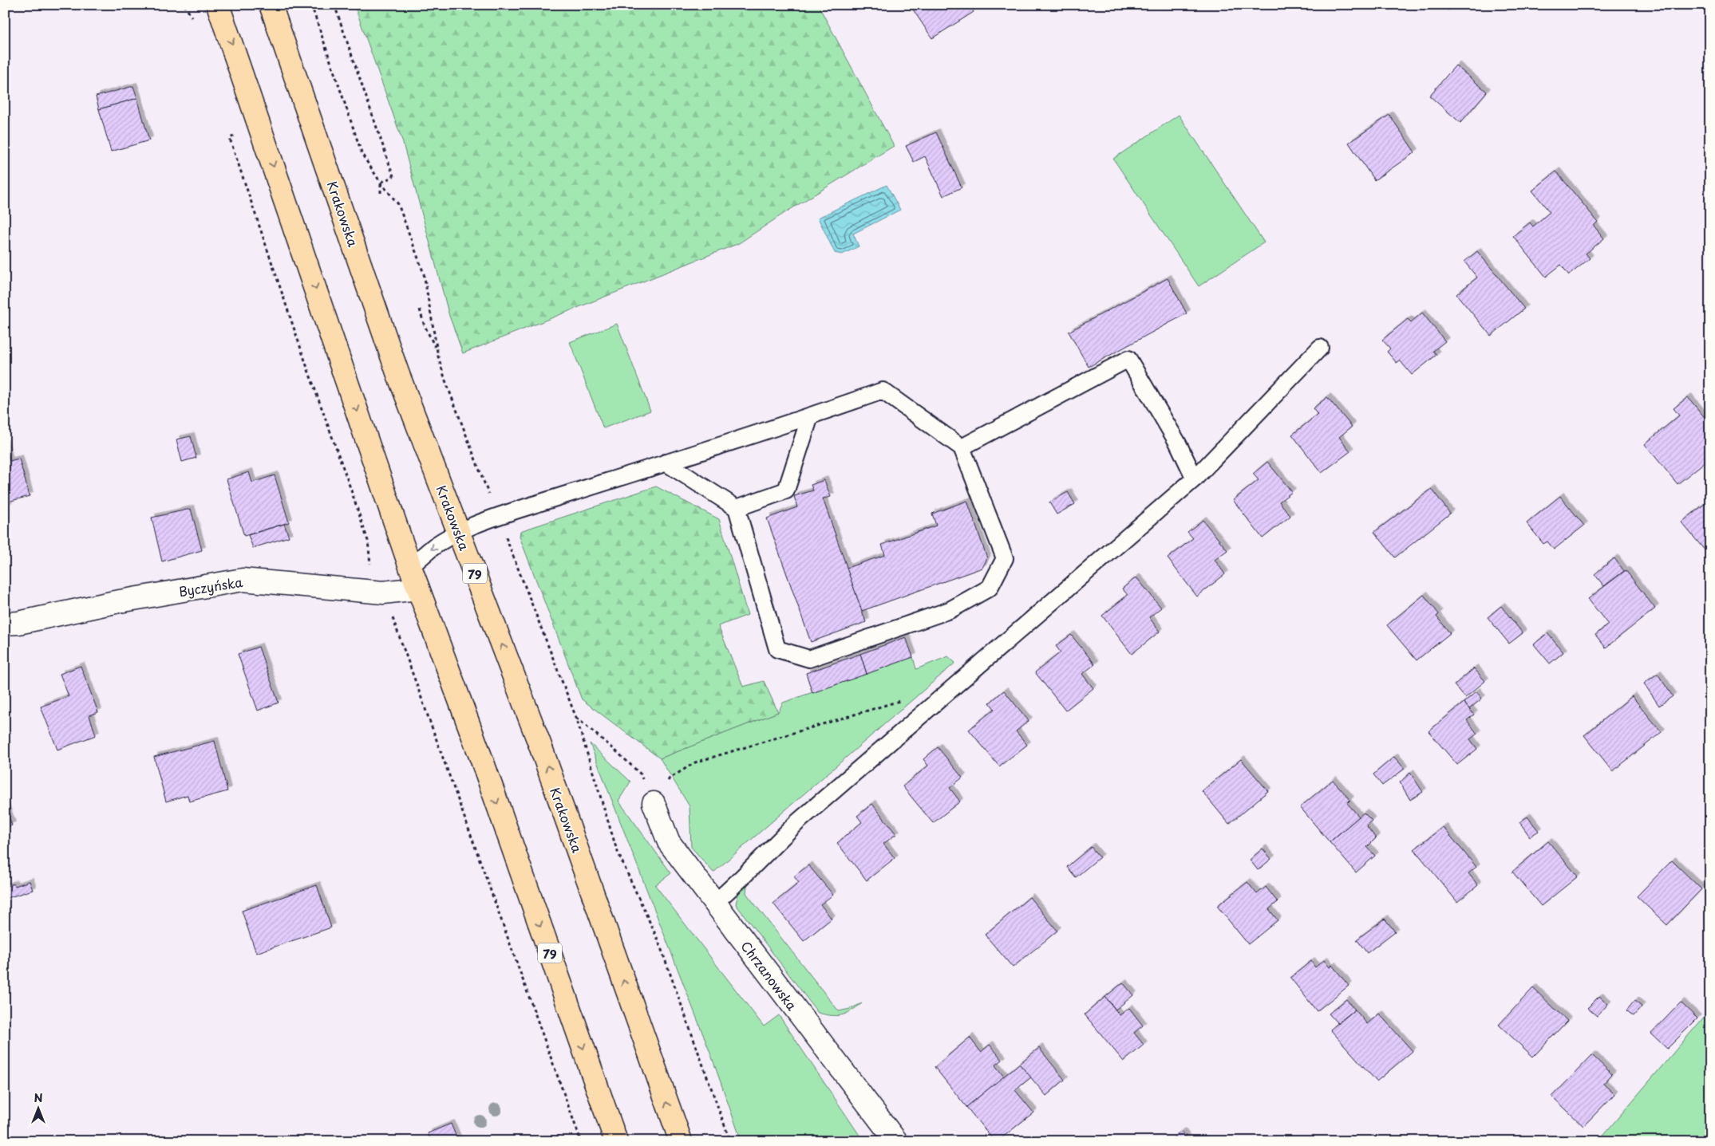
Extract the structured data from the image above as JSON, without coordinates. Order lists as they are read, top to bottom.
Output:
{
  "streets": {
    "main road": ["Krakowska", "79"],
    "street": ["Byczyńska", "Chrzanowska"]
  },
  "crossings": [
    ["79", "Byczyńska"]
  ],
  "north": "top"
}
